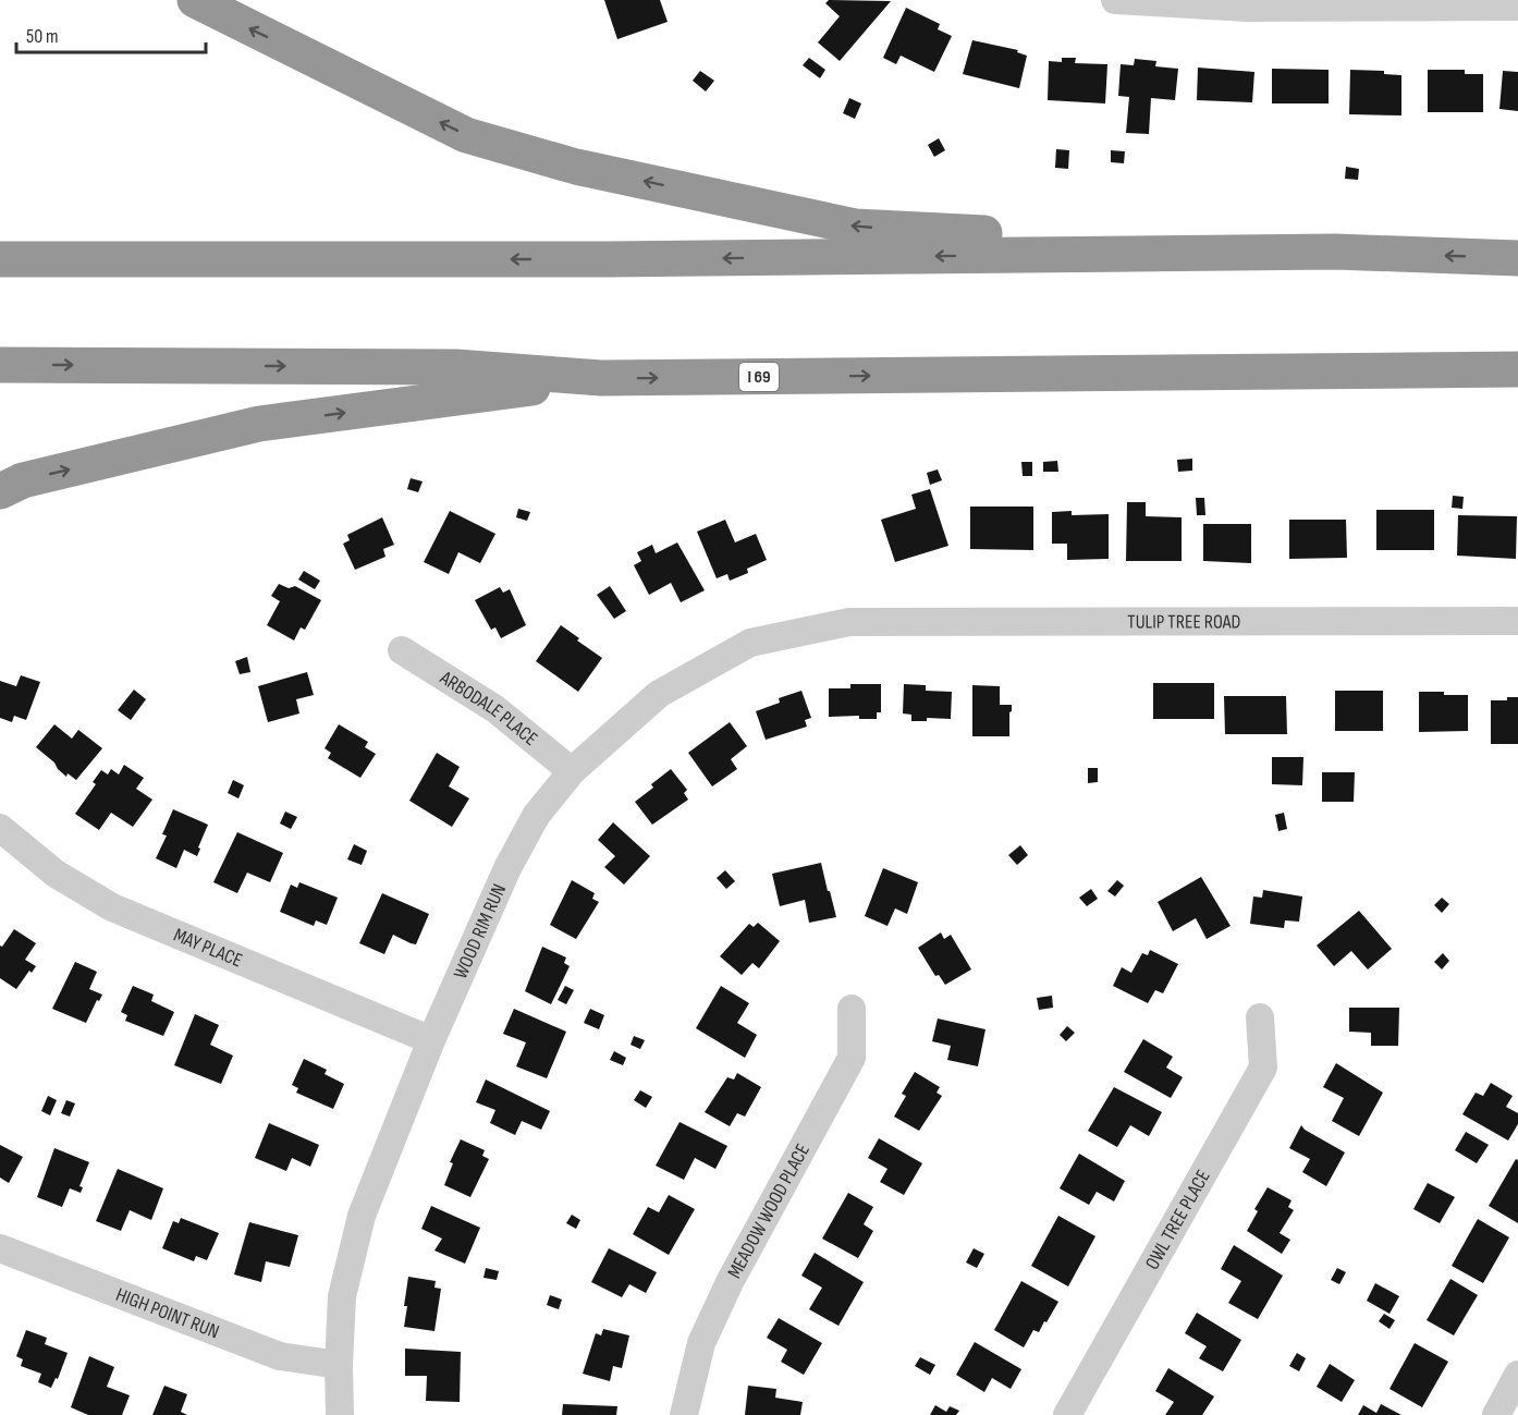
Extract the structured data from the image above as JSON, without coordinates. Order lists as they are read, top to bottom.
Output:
{
  "streets": {
    "highway": ["I 69"],
    "street": [
      "TULIP TREE ROAD",
      "ARBODALE PLACE",
      "WOOD RIM RUN",
      "MAY PLACE",
      "MEADOW WOOD PLACE",
      "OWL TREE PLACE",
      "HIGH POINT RUN"
    ]
  },
  "crossings": [
    ["TULIP TREE ROAD", "WOOD RIM RUN"],
    ["ARBODALE PLACE", "WOOD RIM RUN"],
    ["WOOD RIM RUN", "MAY PLACE"],
    ["WOOD RIM RUN", "HIGH POINT RUN"]
  ],
  "scale_bar": "50 m"
}
